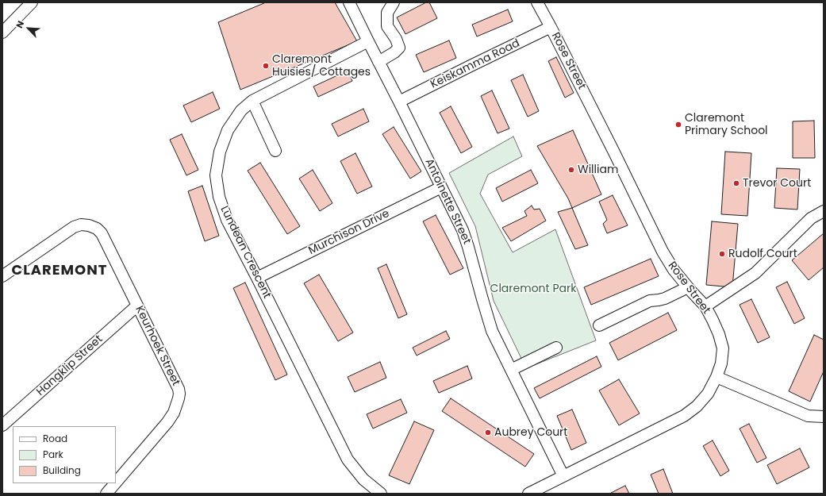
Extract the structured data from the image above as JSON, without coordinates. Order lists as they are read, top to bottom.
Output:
{
  "streets": {
    "street": [
      "Rose Street",
      "Keiskamma Road",
      "Antoinette Street",
      "Murchison Drive",
      "Lundean Crescent",
      "Keurhoek Street",
      "Hangklip Street"
    ]
  },
  "crossings": [
    ["Rose Street", "Keiskamma Road"],
    ["Rose Street", "Antoinette Street"],
    ["Keiskamma Road", "Antoinette Street"],
    ["Antoinette Street", "Murchison Drive"],
    ["Antoinette Street", "Lundean Crescent"],
    ["Murchison Drive", "Lundean Crescent"],
    ["Keurhoek Street", "Hangklip Street"]
  ],
  "districts": ["CLAREMONT"],
  "parks": ["Claremont Park"],
  "places": [
    "Claremont Huisies/ Cottages",
    "Claremont Primary School",
    "William",
    "Trevor Court",
    "Rudolf Court",
    "Aubrey Court"
  ],
  "legend": ["Road", "Park", "Building"],
  "north": "top left"
}
